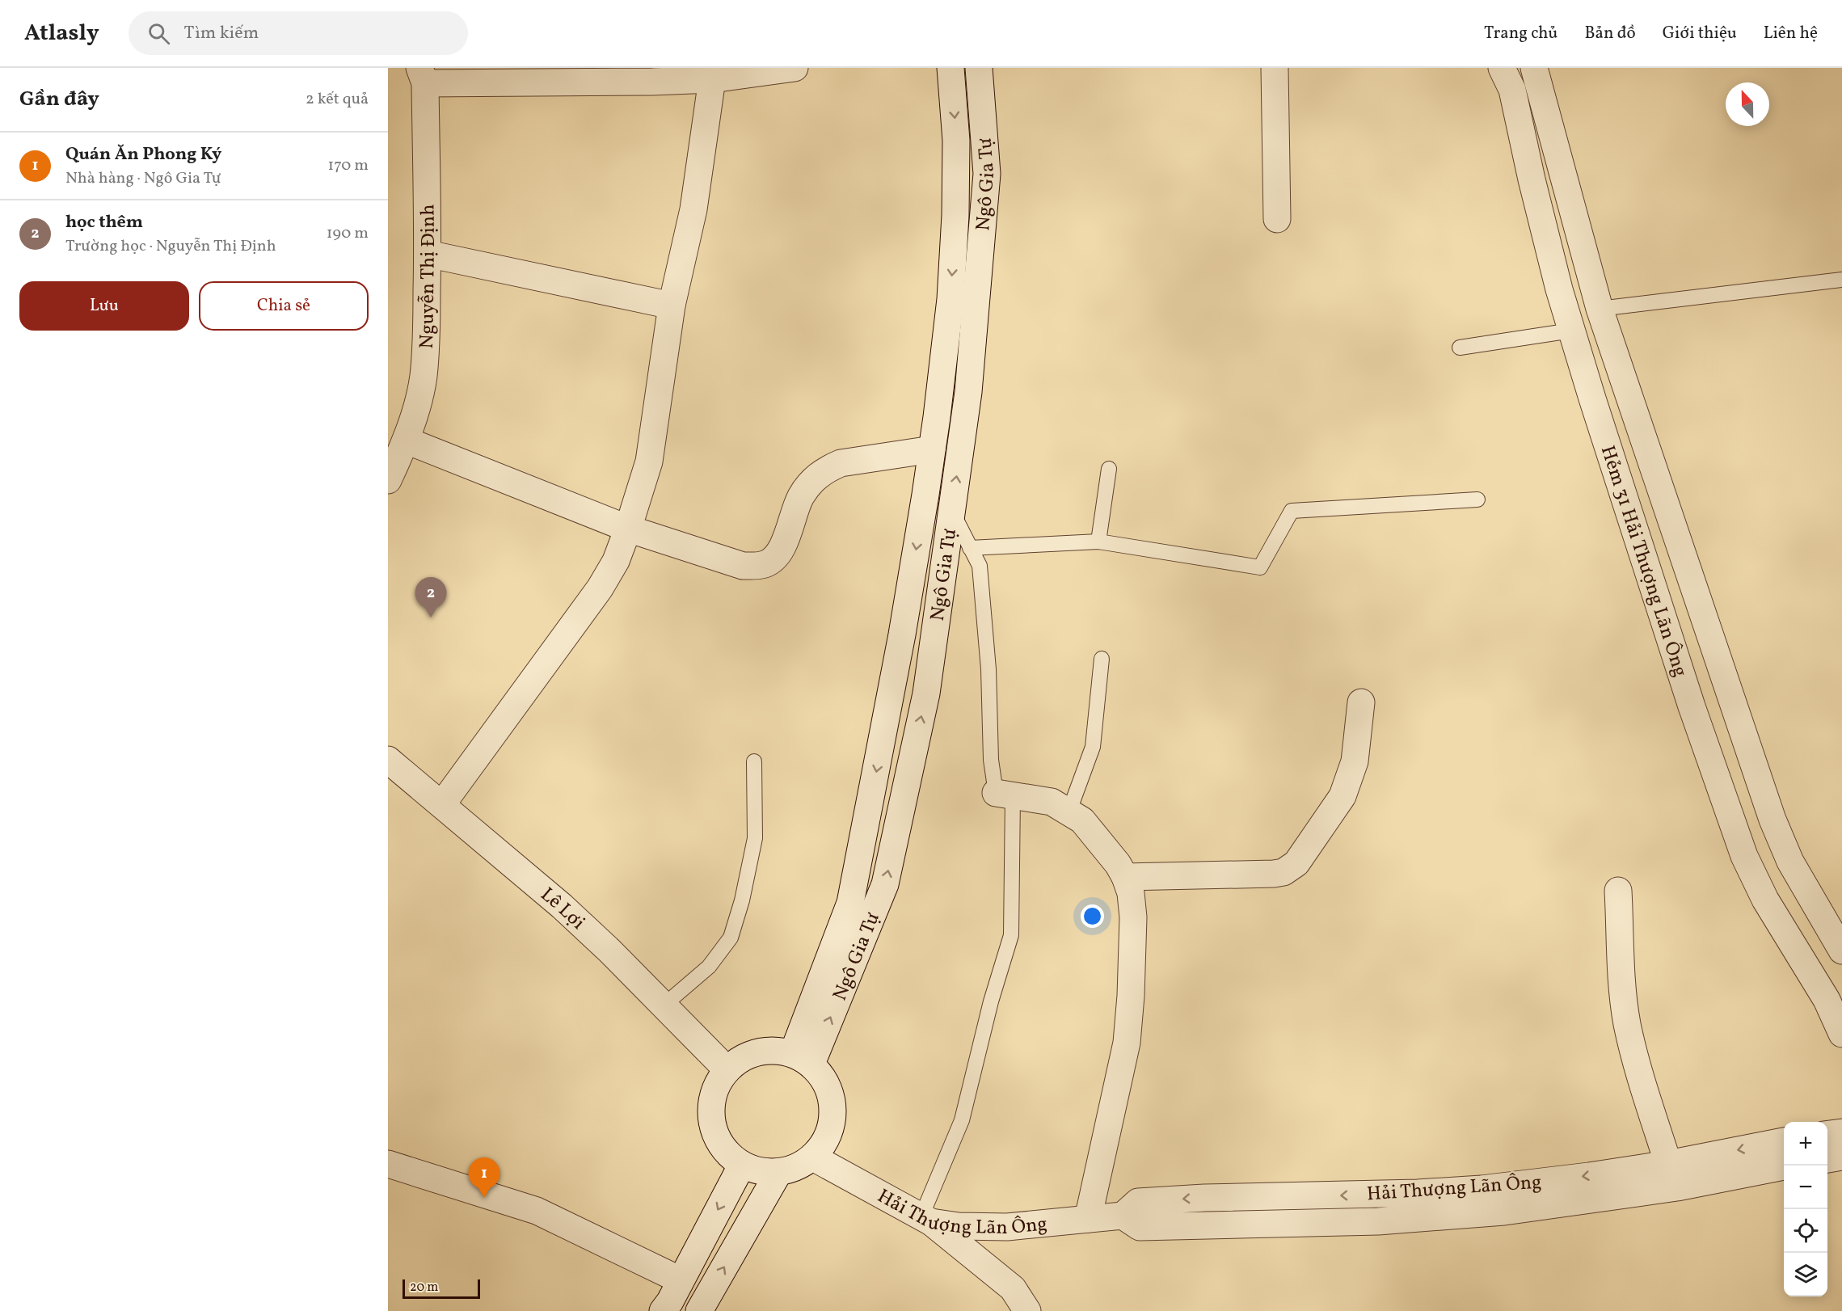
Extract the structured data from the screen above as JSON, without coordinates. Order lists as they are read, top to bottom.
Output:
{
  "streets": {
    "street": [
      "Ngô Gia Tự",
      "Nguyễn Thị Định",
      "Hẻm 31 Hải Thượng Lãn Ông",
      "Lê Lợi",
      "Hải Thượng Lãn Ông"
    ]
  },
  "crossings": [
    ["Ngô Gia Tự", "Lê Lợi"],
    ["Ngô Gia Tự", "Hải Thượng Lãn Ông"],
    ["Lê Lợi", "Hải Thượng Lãn Ông"]
  ],
  "scale_bar": "20 m",
  "north": "top",
  "page": {
    "header": "Atlasly",
    "search": "Tìm kiếm",
    "nav": [
      "Trang chủ",
      "Bản đồ",
      "Giới thiệu",
      "Liên hệ"
    ],
    "heading": ["Gần đây", "2 kết quả"],
    "list": [
      {
        "mark": "1",
        "name": "Quán Ăn Phong Ký",
        "note": "Nhà hàng · Ngô Gia Tự",
        "value": "170 m"
      },
      {
        "mark": "2",
        "name": "học thêm",
        "note": "Trường học · Nguyễn Thị Định",
        "value": "190 m"
      }
    ],
    "buttons": ["Lưu", "Chia sẻ"],
    "pins": ["2", "1"],
    "map_buttons": ["+", "−"],
    "scale": "20 m"
  }
}
